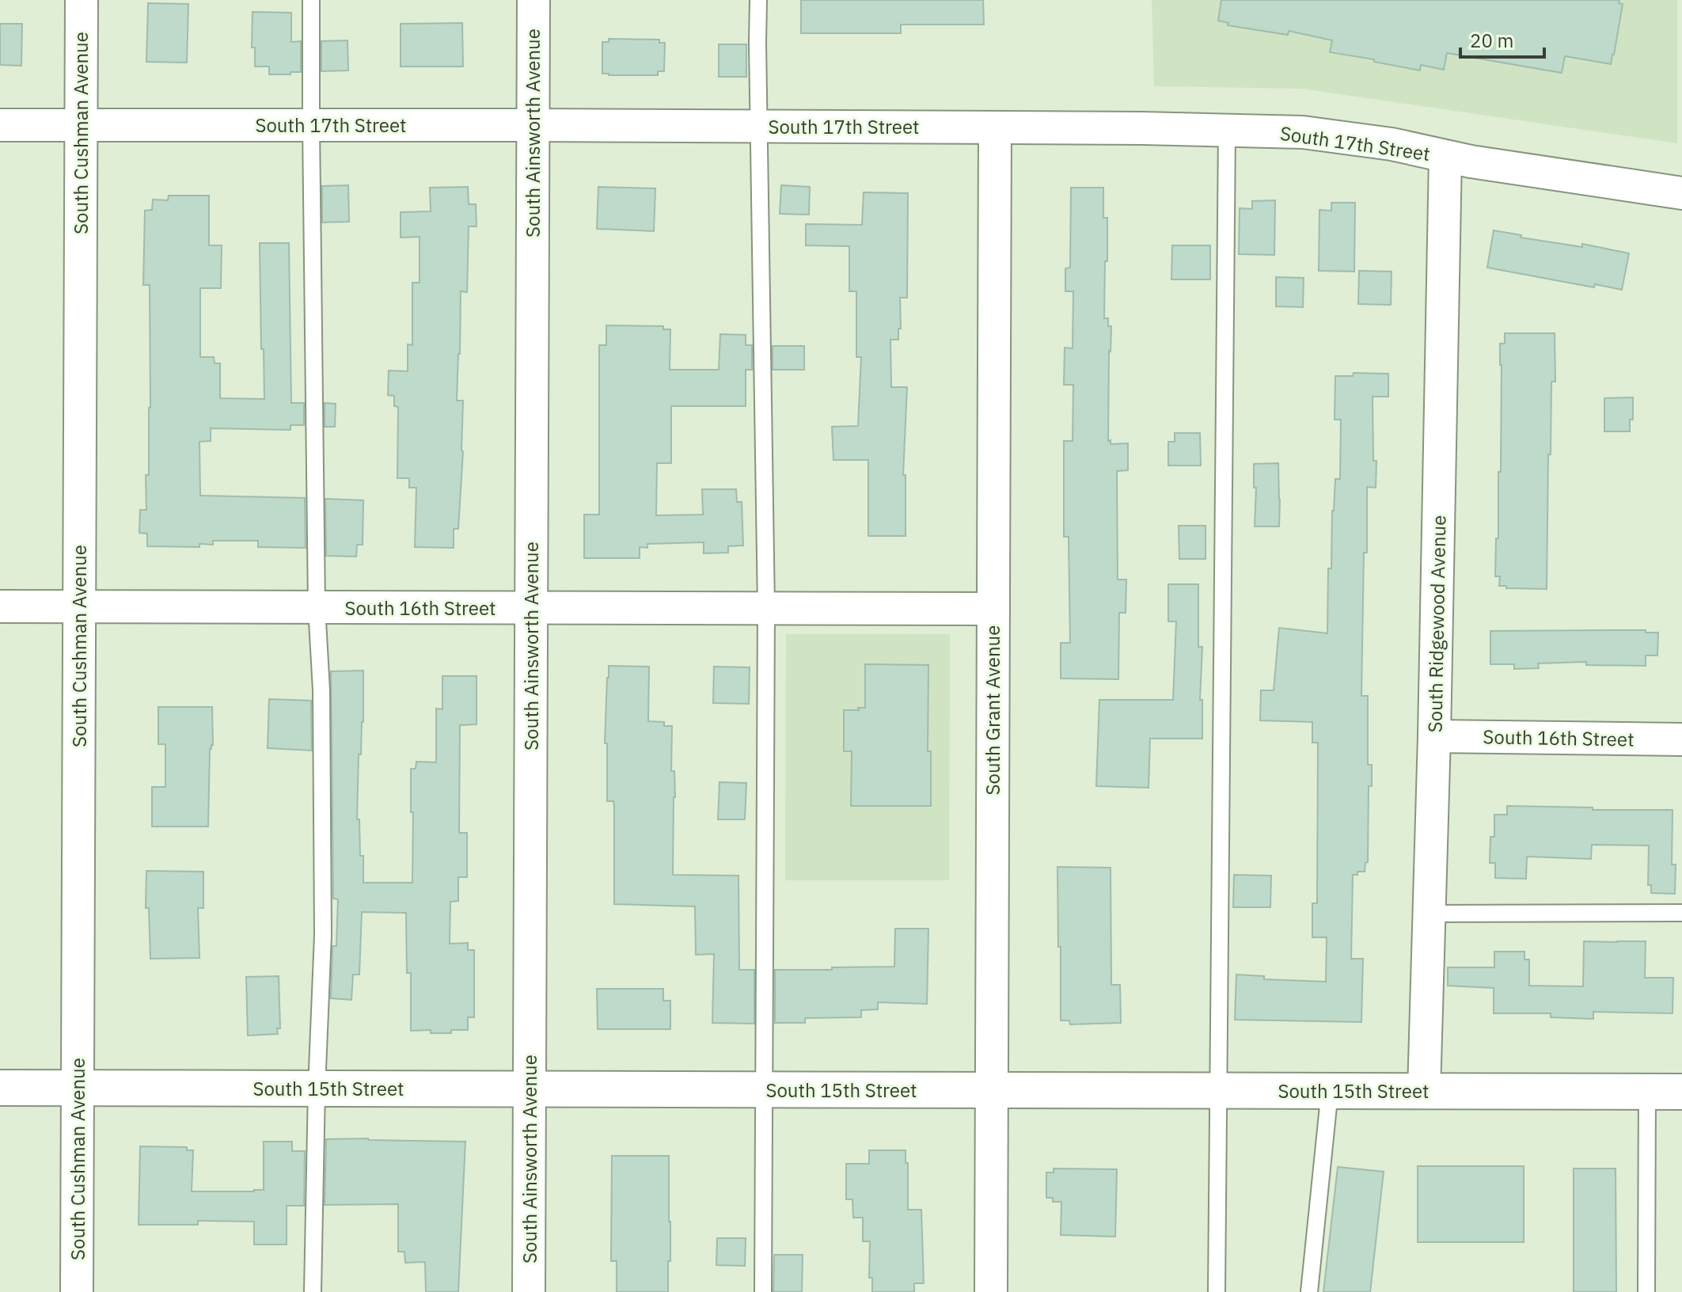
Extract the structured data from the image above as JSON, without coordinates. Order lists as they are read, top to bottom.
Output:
{
  "streets": {
    "street": [
      "South 17th Street",
      "South Cushman Avenue",
      "South Ainsworth Avenue",
      "South 16th Street",
      "South Ridgewood Avenue",
      "South Grant Avenue",
      "South 15th Street"
    ]
  },
  "crossings": [
    ["South 17th Street", "South Cushman Avenue"],
    ["South 17th Street", "South Ainsworth Avenue"],
    ["South 17th Street", "South Ridgewood Avenue"],
    ["South 17th Street", "South Grant Avenue"],
    ["South Cushman Avenue", "South 16th Street"],
    ["South Cushman Avenue", "South 15th Street"],
    ["South Ainsworth Avenue", "South 16th Street"],
    ["South Ainsworth Avenue", "South 15th Street"],
    ["South 16th Street", "South Ridgewood Avenue"],
    ["South 16th Street", "South Grant Avenue"],
    ["South Ridgewood Avenue", "South 15th Street"],
    ["South Grant Avenue", "South 15th Street"]
  ],
  "scale_bar": "20 m"
}
